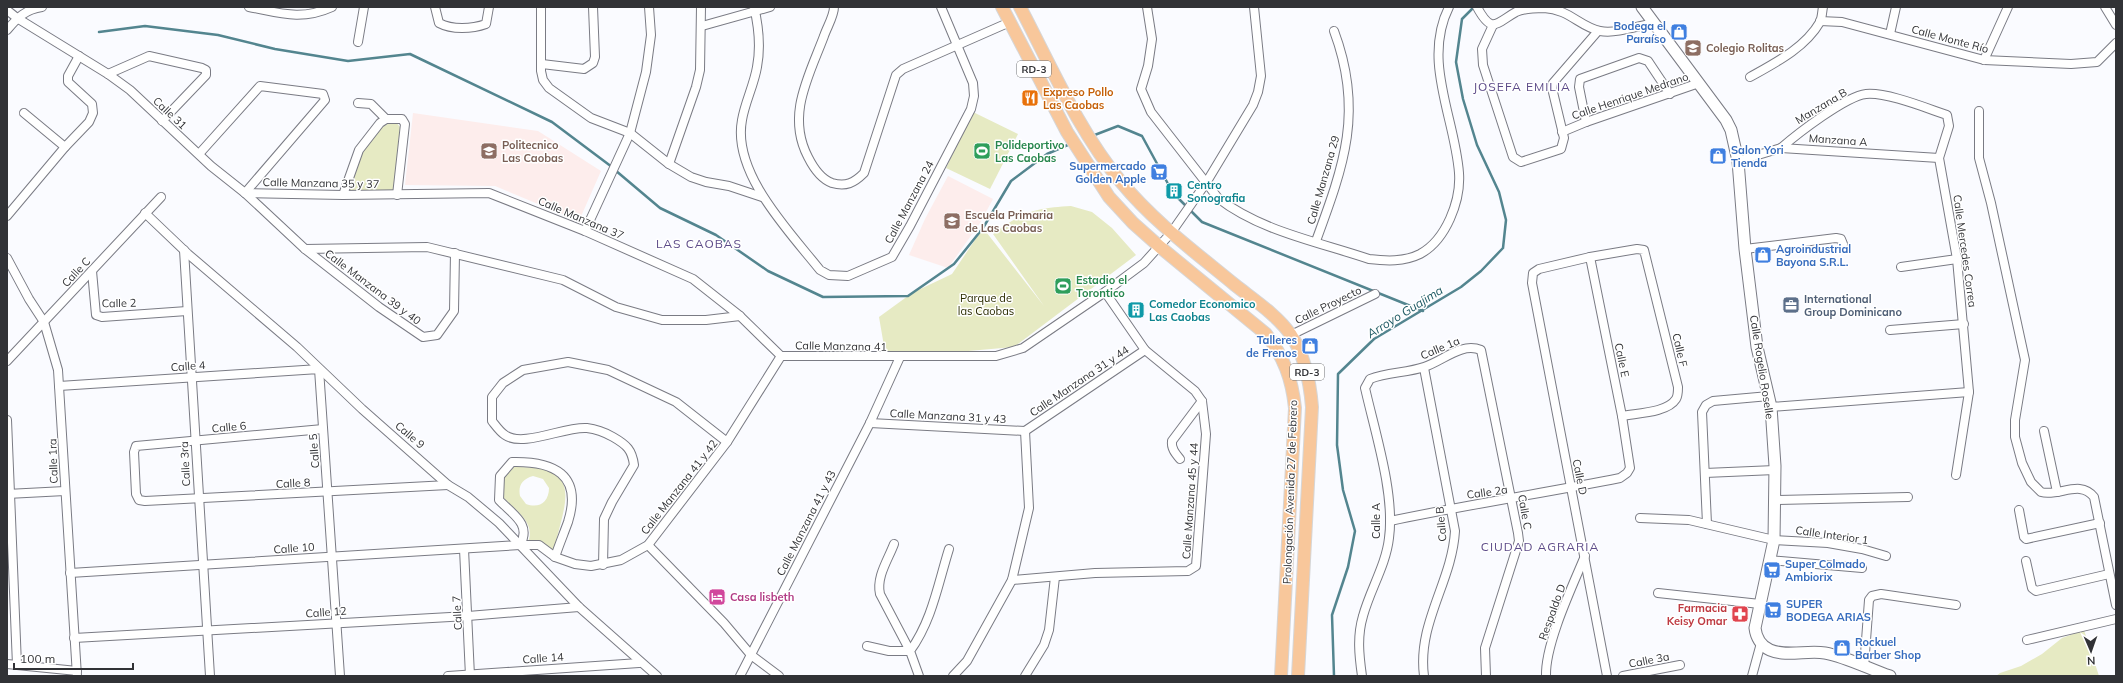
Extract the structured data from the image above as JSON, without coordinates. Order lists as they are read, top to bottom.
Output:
{
  "streets": {
    "main road": ["RD-3", "Prolongación Avenida 27 de Febrero"],
    "street": [
      "Calle Monte Río",
      "Calle Henrique Medrano",
      "Manzana B",
      "Calle 31",
      "Manzana A",
      "Calle Manzana 29",
      "Calle Manzana 35 y 37",
      "Calle Manzana 24",
      "Calle Manzana 37",
      "Calle Mercedes Correa",
      "Calle C",
      "Calle Manzana 39 y 40",
      "Calle 2",
      "Calle Proyecto",
      "Calle Manzana 41",
      "Calle 1a",
      "Calle F",
      "Calle E",
      "Calle 4",
      "Calle Rogelio Roselle",
      "Calle Manzana 31 y 44",
      "Calle Manzana 31 y 43",
      "Calle 6",
      "Calle 9",
      "Calle 5",
      "Calle 1ra",
      "Calle 3ra",
      "Calle D",
      "Calle 8",
      "Calle Manzana 41 y 42",
      "Calle 2a",
      "Calle Manzana 45 y 44",
      "Calle A",
      "Calle Manzana 41 y 43",
      "Calle B",
      "Calle Interior 1",
      "Calle 10",
      "Calle 12",
      "Respaldo D",
      "Calle 7",
      "Calle 14",
      "Calle 3a"
    ]
  },
  "crossings": [
    ["Calle Henrique Medrano", "Calle Rogelio Roselle"],
    ["Manzana B", "Manzana A"],
    ["Manzana B", "Calle Mercedes Correa"],
    ["Calle 31", "Calle Manzana 35 y 37"],
    ["Calle 31", "Calle Manzana 39 y 40"],
    ["Manzana A", "Calle Mercedes Correa"],
    ["Manzana A", "Calle Rogelio Roselle"],
    ["Calle Manzana 35 y 37", "Calle Manzana 37"],
    ["Calle Manzana 37", "Calle Manzana 41"],
    ["Calle Manzana 37", "Calle Manzana 41 y 42"],
    ["Calle C", "Calle 2"],
    ["Calle C", "Calle 1a"],
    ["Calle C", "Calle 9"],
    ["Calle C", "Calle 1ra"],
    ["Calle C", "Calle 2a"],
    ["Calle 2", "Calle 3ra"],
    ["Calle Proyecto", "Prolongación Avenida 27 de Febrero"],
    ["Calle Manzana 41", "Calle Manzana 41 y 42"],
    ["Calle Manzana 41", "Prolongación Avenida 27 de Febrero"],
    ["Calle Manzana 41", "Calle Manzana 41 y 43"],
    ["Calle 1a", "Calle A"],
    ["Calle 1a", "Calle B"],
    ["Calle F", "Calle E"],
    ["Calle F", "Calle D"],
    ["Calle E", "Calle D"],
    ["Calle E", "Calle 2a"],
    ["Calle 4", "Calle 9"],
    ["Calle 4", "Calle 5"],
    ["Calle 4", "Calle 1ra"],
    ["Calle 4", "Calle 3ra"],
    ["Calle Rogelio Roselle", "Calle Interior 1"],
    ["Calle Manzana 31 y 44", "Calle Manzana 31 y 43"],
    ["Calle Manzana 31 y 43", "Calle Manzana 41 y 43"],
    ["Calle 6", "Calle 5"],
    ["Calle 6", "Calle 3ra"],
    ["Calle 6", "Calle 8"],
    ["Calle 9", "Calle 5"],
    ["Calle 9", "Calle 3ra"],
    ["Calle 9", "Calle 8"],
    ["Calle 9", "Calle 10"],
    ["Calle 9", "Calle 12"],
    ["Calle 9", "Calle 14"],
    ["Calle 5", "Calle 8"],
    ["Calle 5", "Calle 10"],
    ["Calle 5", "Calle 12"],
    ["Calle 1ra", "Calle 10"],
    ["Calle 1ra", "Calle 12"],
    ["Calle 3ra", "Calle 8"],
    ["Calle 3ra", "Calle 10"],
    ["Calle 3ra", "Calle 12"],
    ["Calle D", "Calle 2a"],
    ["Calle D", "Respaldo D"],
    ["Calle Manzana 41 y 42", "Calle 10"],
    ["Calle 2a", "Calle A"],
    ["Calle 2a", "Calle B"],
    ["Calle 10", "Calle 7"],
    ["Calle 12", "Calle 7"],
    ["Calle 7", "Calle 14"]
  ],
  "districts": ["JOSEFA EMILIA", "LAS CAOBAS", "CIUDAD AGRARIA"],
  "water": ["Arroyo Guajima"],
  "parks": ["Parque de las Caobas"],
  "places": {
    "shop": [
      "Bodega el Paraíso",
      "Salon Yori Tienda",
      "Agroindustrial Bayona S.R.L.",
      "Talleres de Frenos",
      "Rockuel Barber Shop"
    ],
    "school or university": ["Colegio Rolitas", "Politecnico Las Caobas", "Escuela Primaria de Las Caobas"],
    "restaurant": ["Expreso Pollo Las Caobas"],
    "sports": ["Polideportivo Las Caobas", "Estadio el Torontico"],
    "supermarket": ["Supermercado Golden Apple", "Super Colmado Ambiorix", "SUPER BODEGA ARIAS"],
    "building": ["Centro Sonografia", "Comedor Economico Las Caobas"],
    "office": ["International Group Dominicano"],
    "hotel": ["Casa lisbeth"],
    "pharmacy": ["Farmacia Keisy Omar"]
  },
  "scale_bar": "100 m",
  "north": "bottom"
}
